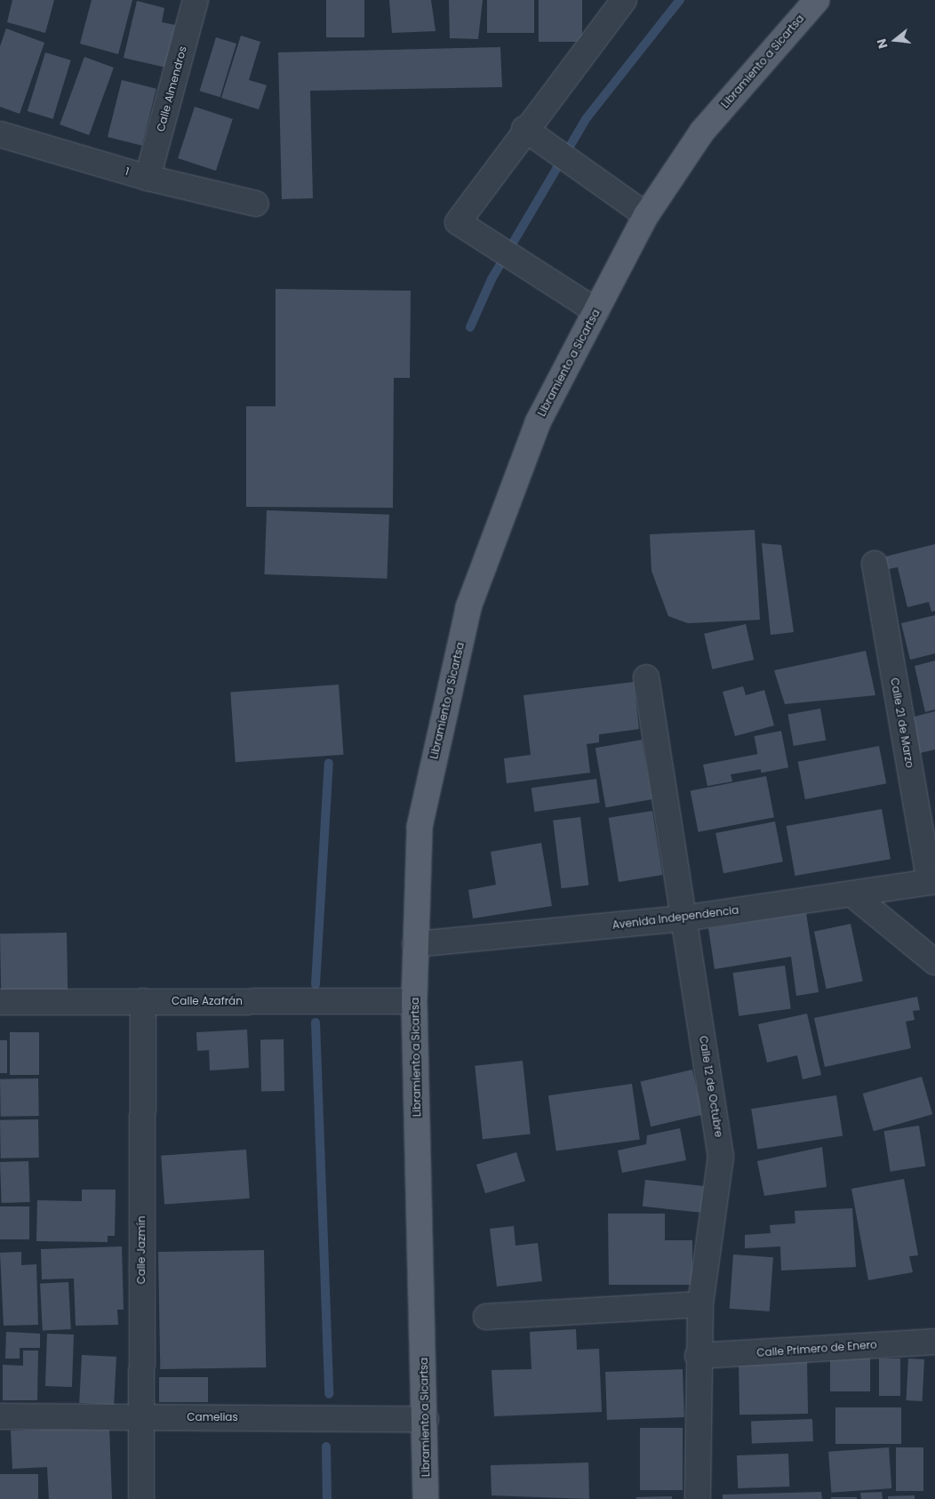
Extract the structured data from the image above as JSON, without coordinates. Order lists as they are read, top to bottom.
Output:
{
  "streets": {
    "main road": ["Libramiento a Sicartsa"],
    "street": [
      "Calle Almendros",
      "1",
      "Calle 21 de Marzo",
      "Avenida Independencia",
      "Calle Azafrán",
      "Calle 12 de Octubre",
      "Calle Jazmín",
      "Calle Primero de Enero",
      "Camelias"
    ]
  },
  "crossings": [
    ["Libramiento a Sicartsa", "Avenida Independencia"],
    ["Libramiento a Sicartsa", "Calle Azafrán"],
    ["Libramiento a Sicartsa", "Camelias"],
    ["Calle Almendros", "1"],
    ["Calle 21 de Marzo", "Avenida Independencia"],
    ["Avenida Independencia", "Calle 12 de Octubre"],
    ["Calle Azafrán", "Calle Jazmín"],
    ["Calle 12 de Octubre", "Calle Primero de Enero"],
    ["Calle Jazmín", "Camelias"]
  ],
  "north": "left"
}
